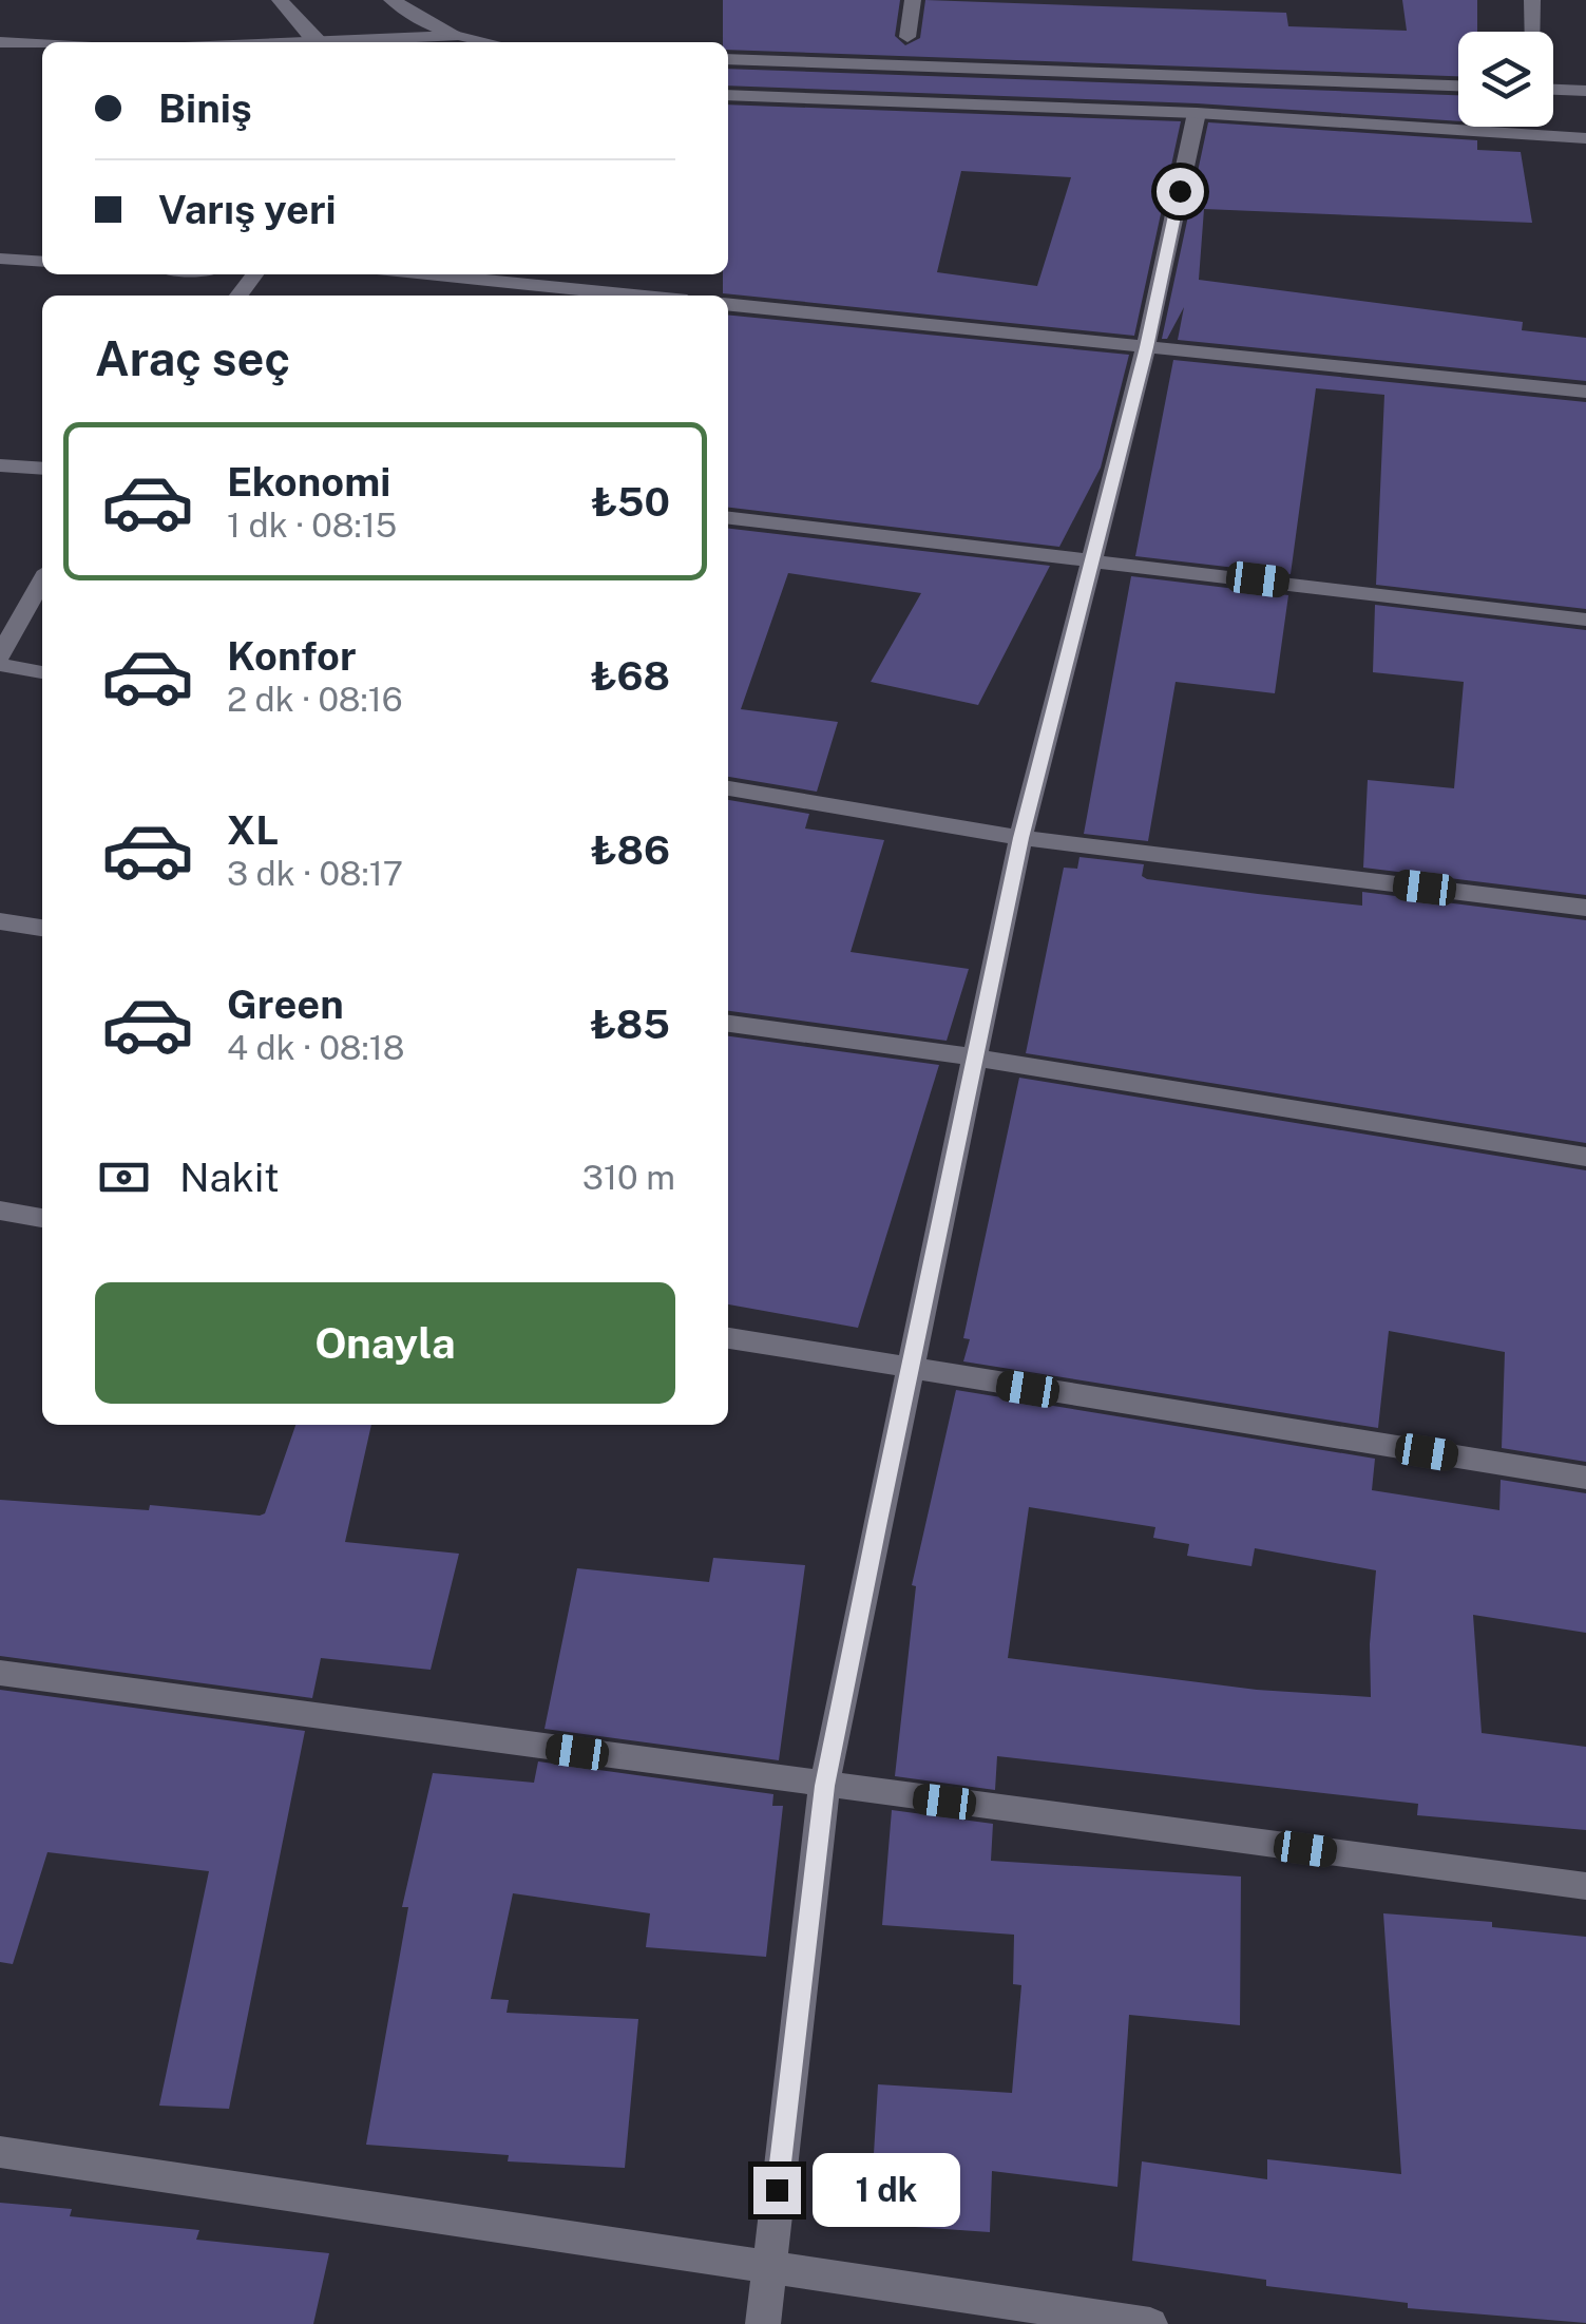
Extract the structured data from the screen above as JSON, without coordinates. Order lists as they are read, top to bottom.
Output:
{
  "page": {
    "banner": ["Biniş", "Varış yeri"],
    "heading": "Araç seç",
    "list": [
      {
        "name": "Ekonomi",
        "note": "1 dk · 08:15",
        "value": "₺50"
      },
      {
        "name": "Konfor",
        "note": "2 dk · 08:16",
        "value": "₺68"
      },
      {
        "name": "XL",
        "note": "3 dk · 08:17",
        "value": "₺86"
      },
      {
        "name": "Green",
        "note": "4 dk · 08:18",
        "value": "₺85"
      }
    ],
    "pay": ["Nakit", "310 m"],
    "buttons": "Onayla",
    "bubble": "1 dk"
  }
}
